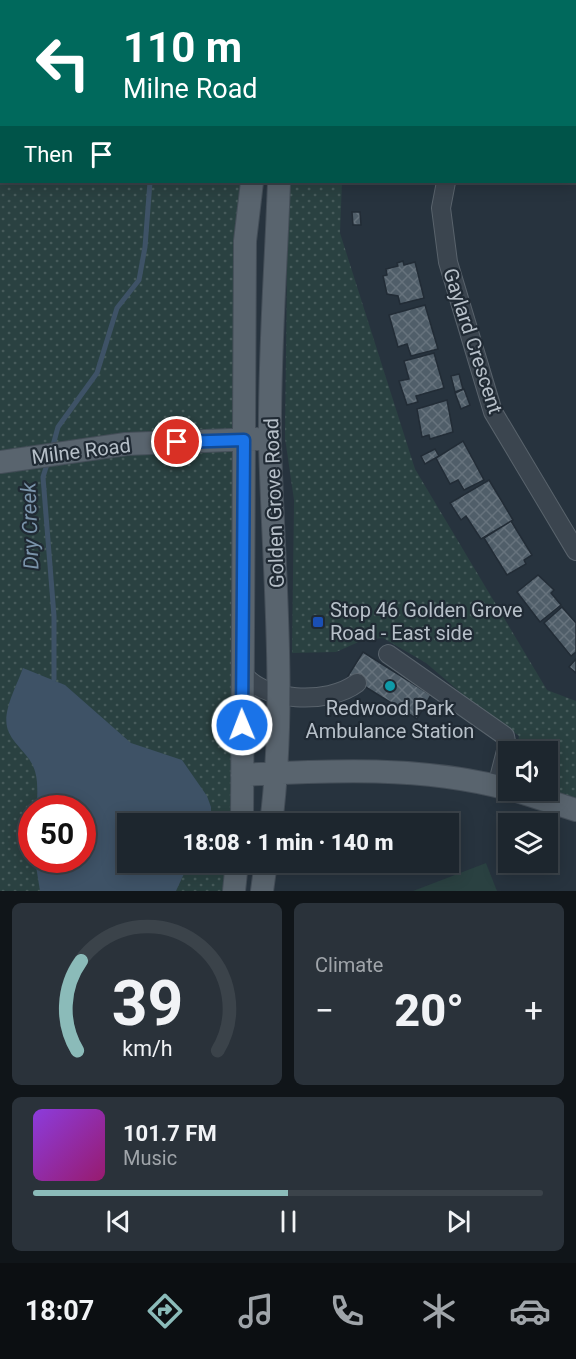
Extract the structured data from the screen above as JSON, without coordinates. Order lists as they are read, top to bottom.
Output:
{
  "streets": {
    "main road": ["Milne Road", "Golden Grove Road"],
    "street": ["Gaylard Crescent"]
  },
  "crossings": [
    ["Milne Road", "Golden Grove Road"]
  ],
  "water": ["Dry Creek"],
  "places": {
    "transit": ["Stop 46 Golden Grove Road - East side"],
    "other": ["Redwood Park Ambulance Station"]
  },
  "page": {
    "turn": ["110 m", "Milne Road"],
    "then": "Then",
    "limit": "50",
    "trip": "18:08 · 1 min · 140 m",
    "tile": "Climate",
    "heat": ["−", "20°", "+"],
    "song": ["101.7 FM", "Music"],
    "tabs": "18:07",
    "gauge": ["39", "km/h"]
  }
}
